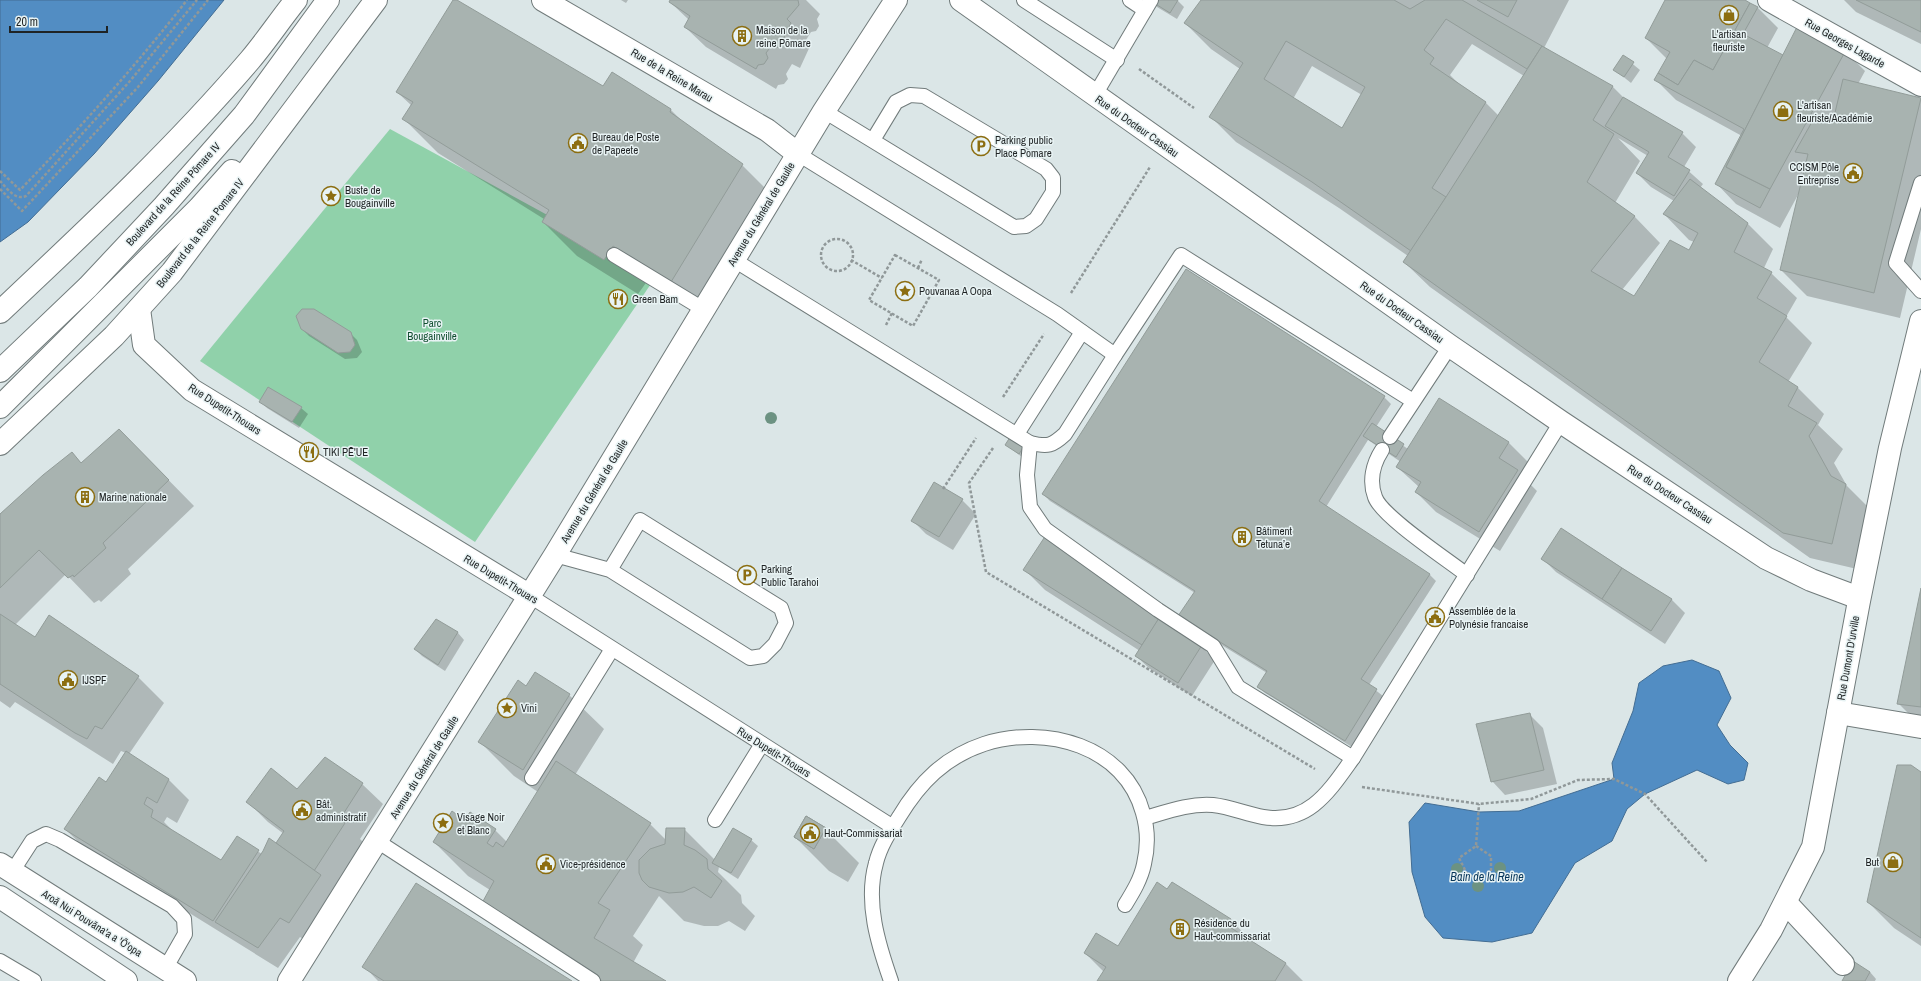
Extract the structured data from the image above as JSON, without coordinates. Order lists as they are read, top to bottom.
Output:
{
  "streets": {
    "main road": [
      "Rue Georges Lagarde",
      "Rue de la Reine Marau",
      "Rue du Docteur Cassiau",
      "Boulevard de la Reine Pōmare IV",
      "Avenue du Général de Gaulle",
      "Boulevard de la Reine Pomare IV",
      "Rue Dupetit-Thouars",
      "Rue Dumont D'urville",
      "Aroā Nui Pouvāna'a a 'Ō'opa"
    ]
  },
  "crossings": [
    ["Rue de la Reine Marau", "Avenue du Général de Gaulle"],
    ["Rue du Docteur Cassiau", "Rue Dumont D'urville"],
    ["Avenue du Général de Gaulle", "Rue Dupetit-Thouars"],
    ["Boulevard de la Reine Pomare IV", "Rue Dupetit-Thouars"]
  ],
  "water": ["Bain de la Reine"],
  "parks": ["Parc Bougainville"],
  "places": {
    "shop": ["L'artisan fleuriste", "L'artisan fleuriste/Académie", "But"],
    "building": [
      "Maison de la reine Pōmare",
      "Marine nationale",
      "Bâtiment Tetuna’e",
      "Résidence du Haut-commissariat"
    ],
    "public building": [
      "Bureau de Poste de Papeete",
      "CCISM Pôle Entreprise",
      "Assemblée de la Polynésie francaise",
      "IJSPF",
      "Bât. administratif",
      "Haut-Commissariat",
      "Vice-présidence"
    ],
    "parking": ["Parking public Place Pomare", "Parking Public Tarahoi"],
    "place": [
      "Buste de Bougainville",
      "Pouvanaa A Oopa",
      "Vini",
      "Visage Noir et Blanc"
    ],
    "restaurant": ["Green Bam", "TIKI PĒ'UE"]
  },
  "scale_bar": "20 m"
}
